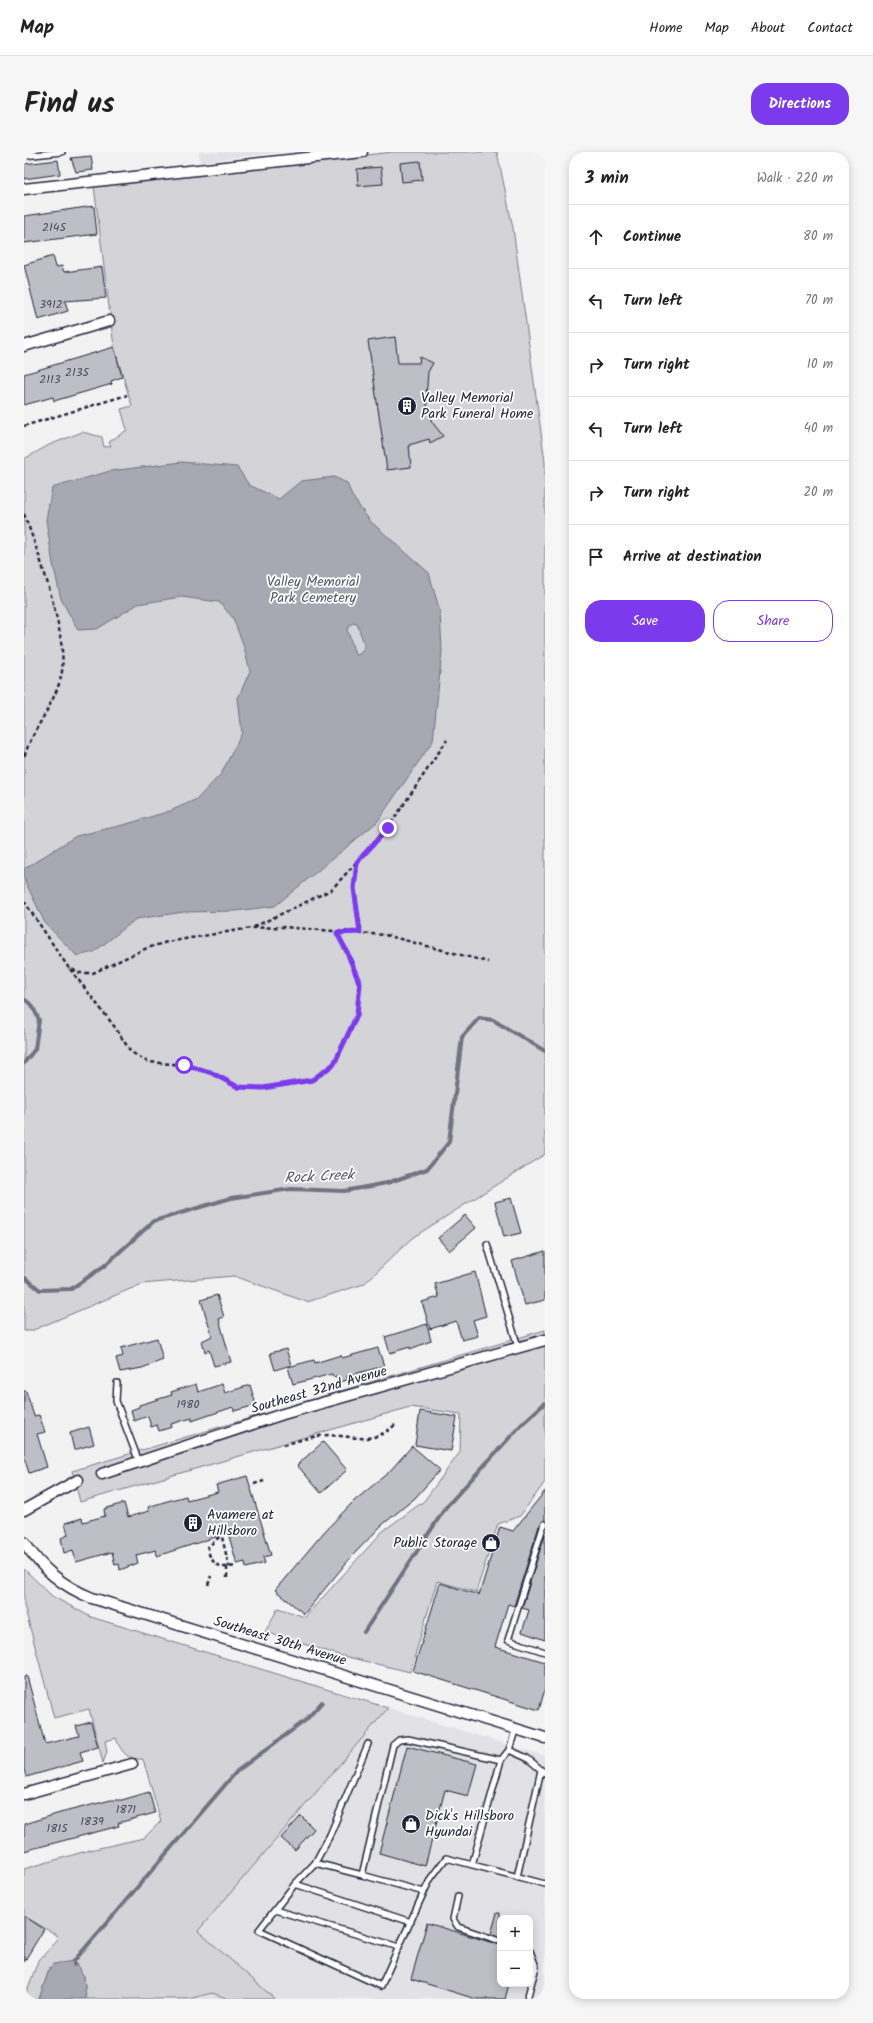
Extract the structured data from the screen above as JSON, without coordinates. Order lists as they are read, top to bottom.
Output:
{
  "streets": {
    "street": ["Southeast 32nd Avenue", "Southeast 30th Avenue"]
  },
  "water": ["Rock Creek"],
  "parks": ["Valley Memorial Park Cemetery"],
  "places": {
    "building": ["Valley Memorial Park Funeral Home", "Avamere at Hillsboro"],
    "shop": ["Public Storage", "Dick's Hillsboro Hyundai"]
  },
  "house_numbers": [
    "2145",
    "3912",
    "2135",
    "2113",
    "1980",
    "1871",
    "1839",
    "1815"
  ],
  "page": {
    "header": "Map",
    "nav": [
      "Home",
      "Map",
      "About",
      "Contact"
    ],
    "title": "Find us",
    "buttons": [
      "Directions",
      ["Save", "Share"]
    ],
    "heading": ["3 min", "Walk · 220 m"],
    "list": [
      ["Continue", "80 m"],
      ["Turn left", "70 m"],
      ["Turn right", "10 m"],
      ["Turn left", "40 m"],
      ["Turn right", "20 m"],
      "Arrive at destination"
    ],
    "map_buttons": ["+", "−"]
  }
}
